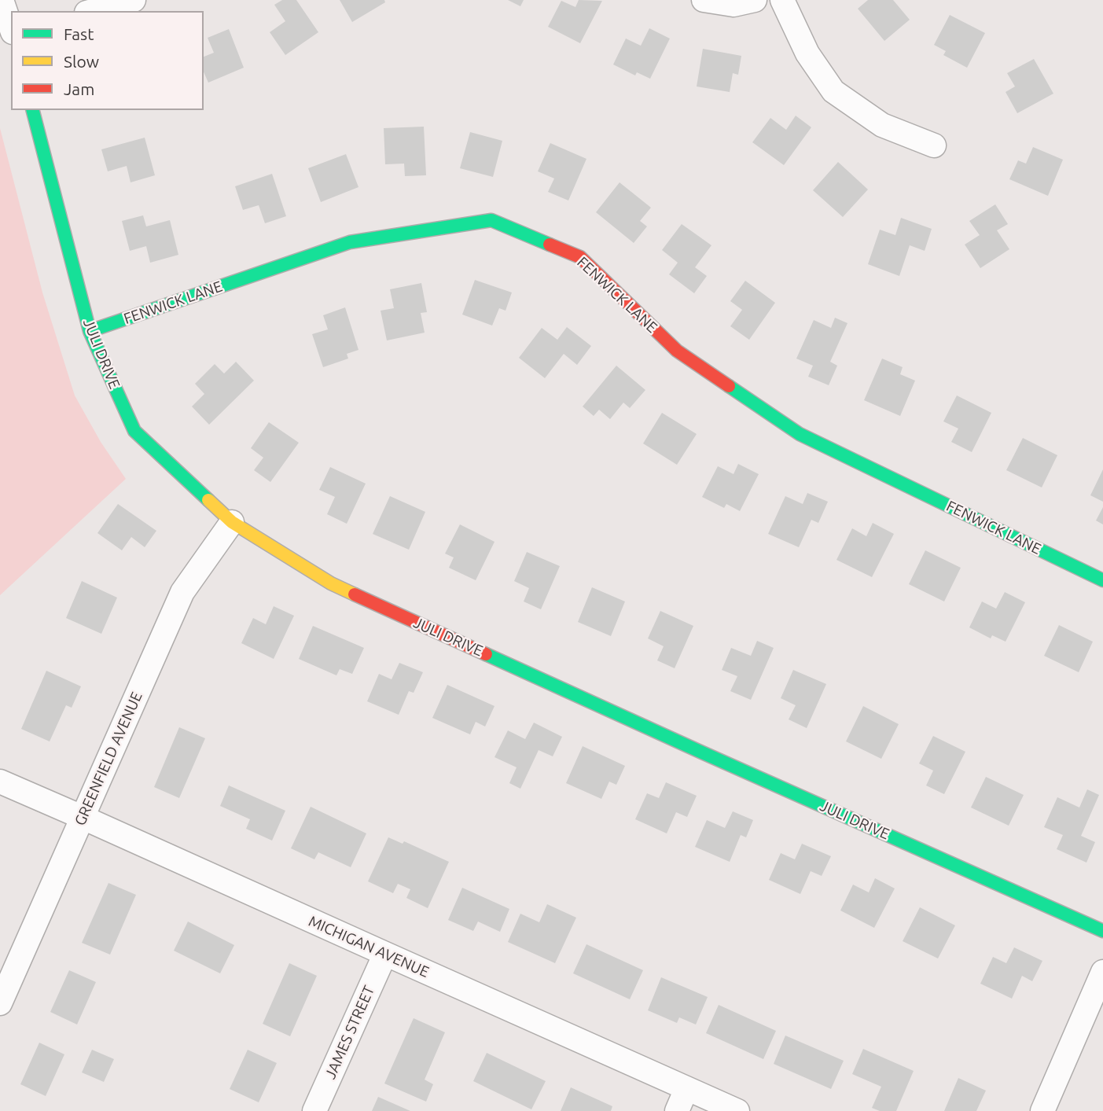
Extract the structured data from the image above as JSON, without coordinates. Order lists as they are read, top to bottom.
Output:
{
  "streets": {
    "street": [
      "FENWICK LANE",
      "JULI DRIVE",
      "GREENFIELD AVENUE",
      "MICHIGAN AVENUE",
      "JAMES STREET"
    ]
  },
  "crossings": [
    ["FENWICK LANE", "JULI DRIVE"],
    ["JULI DRIVE", "GREENFIELD AVENUE"],
    ["GREENFIELD AVENUE", "MICHIGAN AVENUE"],
    ["MICHIGAN AVENUE", "JAMES STREET"]
  ],
  "legend": ["Fast", "Slow", "Jam"]
}
